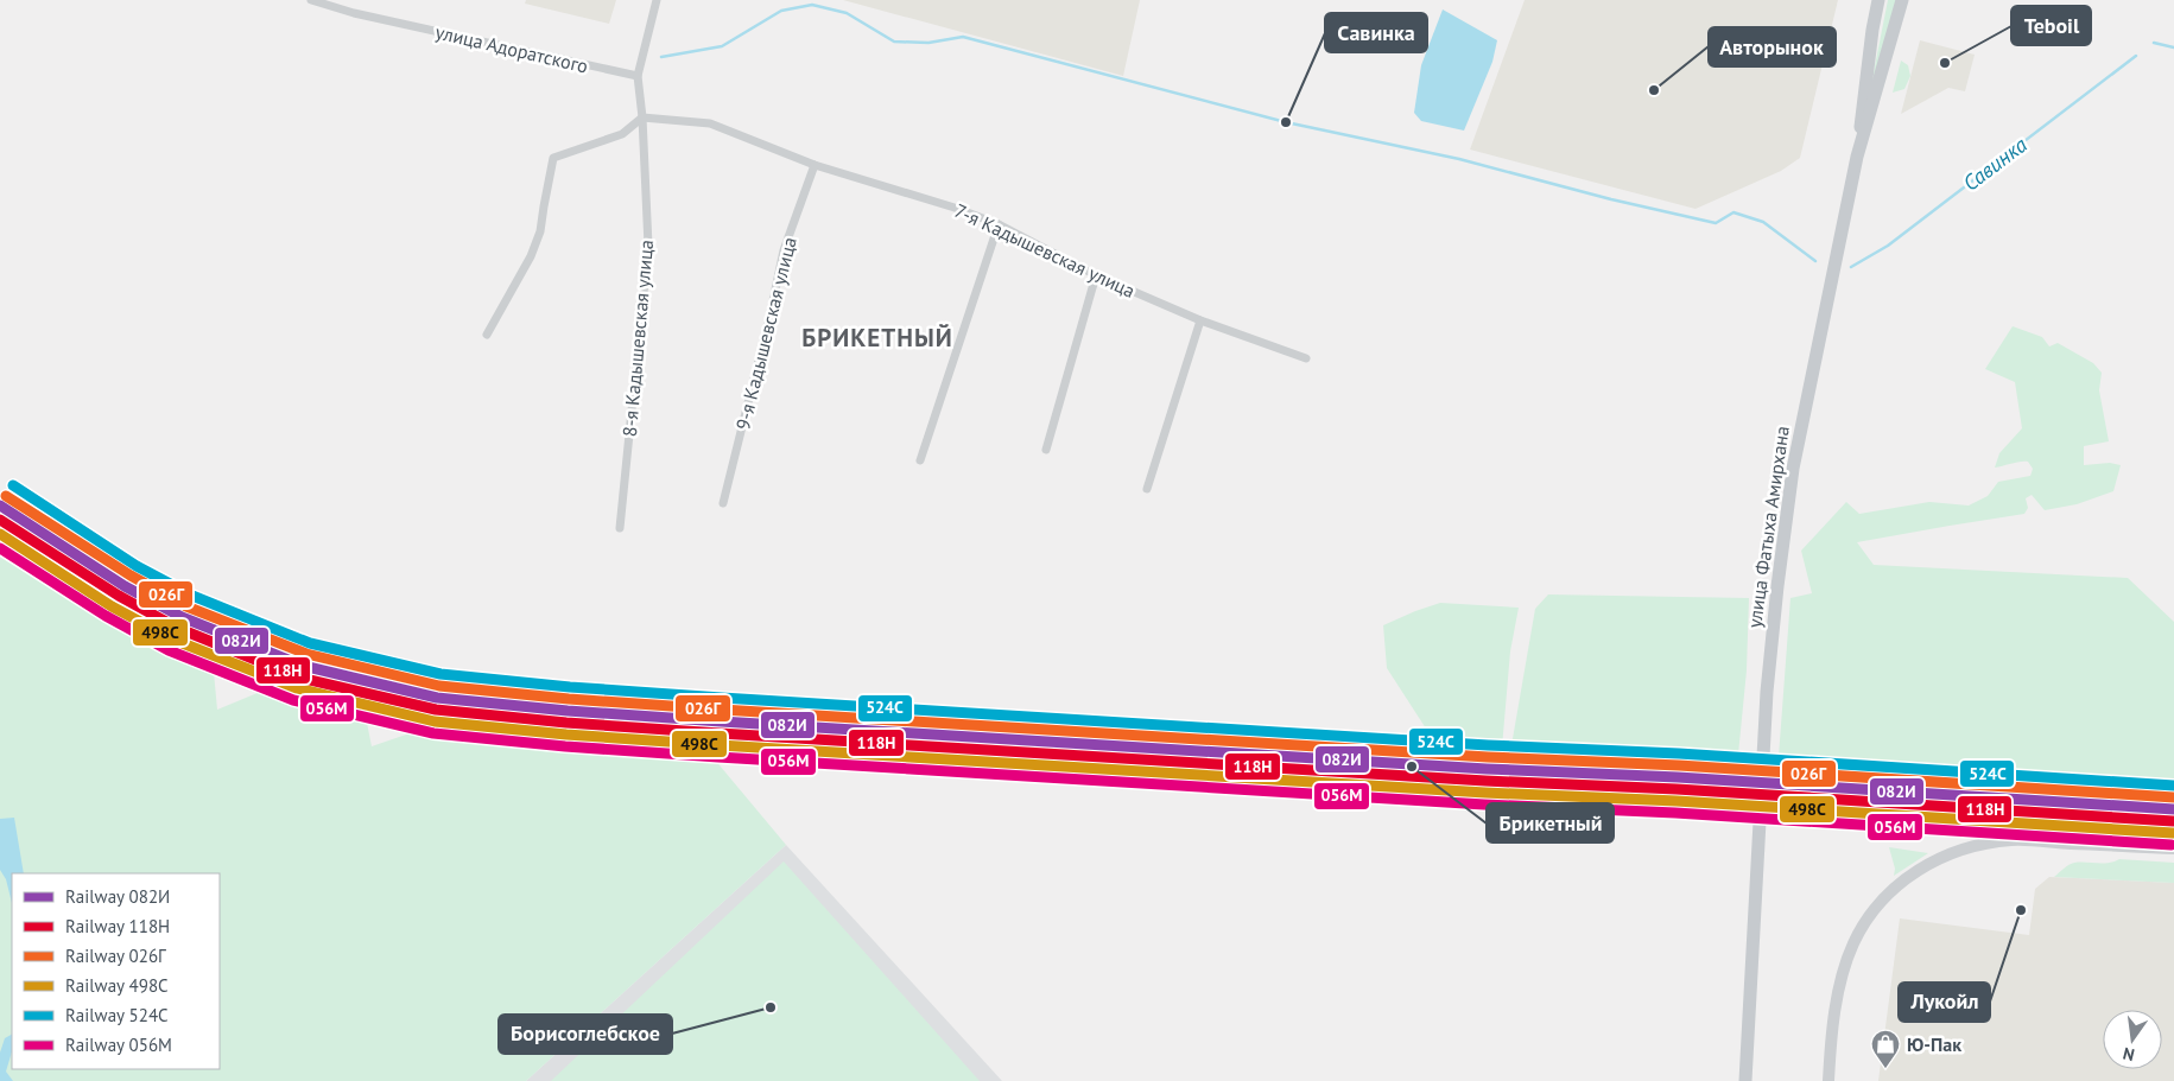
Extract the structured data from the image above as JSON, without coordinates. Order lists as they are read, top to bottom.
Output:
{
  "streets": {
    "main road": ["улица Фатыха Амирхана"],
    "street": [
      "улица Адоратского",
      "7-я Кадышевская улица",
      "9-я Кадышевская улица",
      "8-я Кадышевская улица"
    ]
  },
  "crossings": [
    ["улица Адоратского", "8-я Кадышевская улица"],
    ["7-я Кадышевская улица", "9-я Кадышевская улица"],
    ["7-я Кадышевская улица", "8-я Кадышевская улица"]
  ],
  "districts": ["БРИКЕТНЫЙ"],
  "water": ["Савинка"],
  "places": {
    "other": [
      "Teboil",
      "Авторынок",
      "Савинка",
      "Брикетный",
      "Лукойл",
      "Борисоглебское"
    ],
    "shop": ["Ю-Пак"]
  },
  "lines": [
    "rail line 524С",
    "rail line 026Г",
    "rail line 082И",
    "rail line 118Н",
    "rail line 498С",
    "rail line 056М"
  ],
  "legend": [
    "Railway 082И",
    "Railway 118Н",
    "Railway 026Г",
    "Railway 498С",
    "Railway 524С",
    "Railway 056М"
  ],
  "north": "bottom"
}
